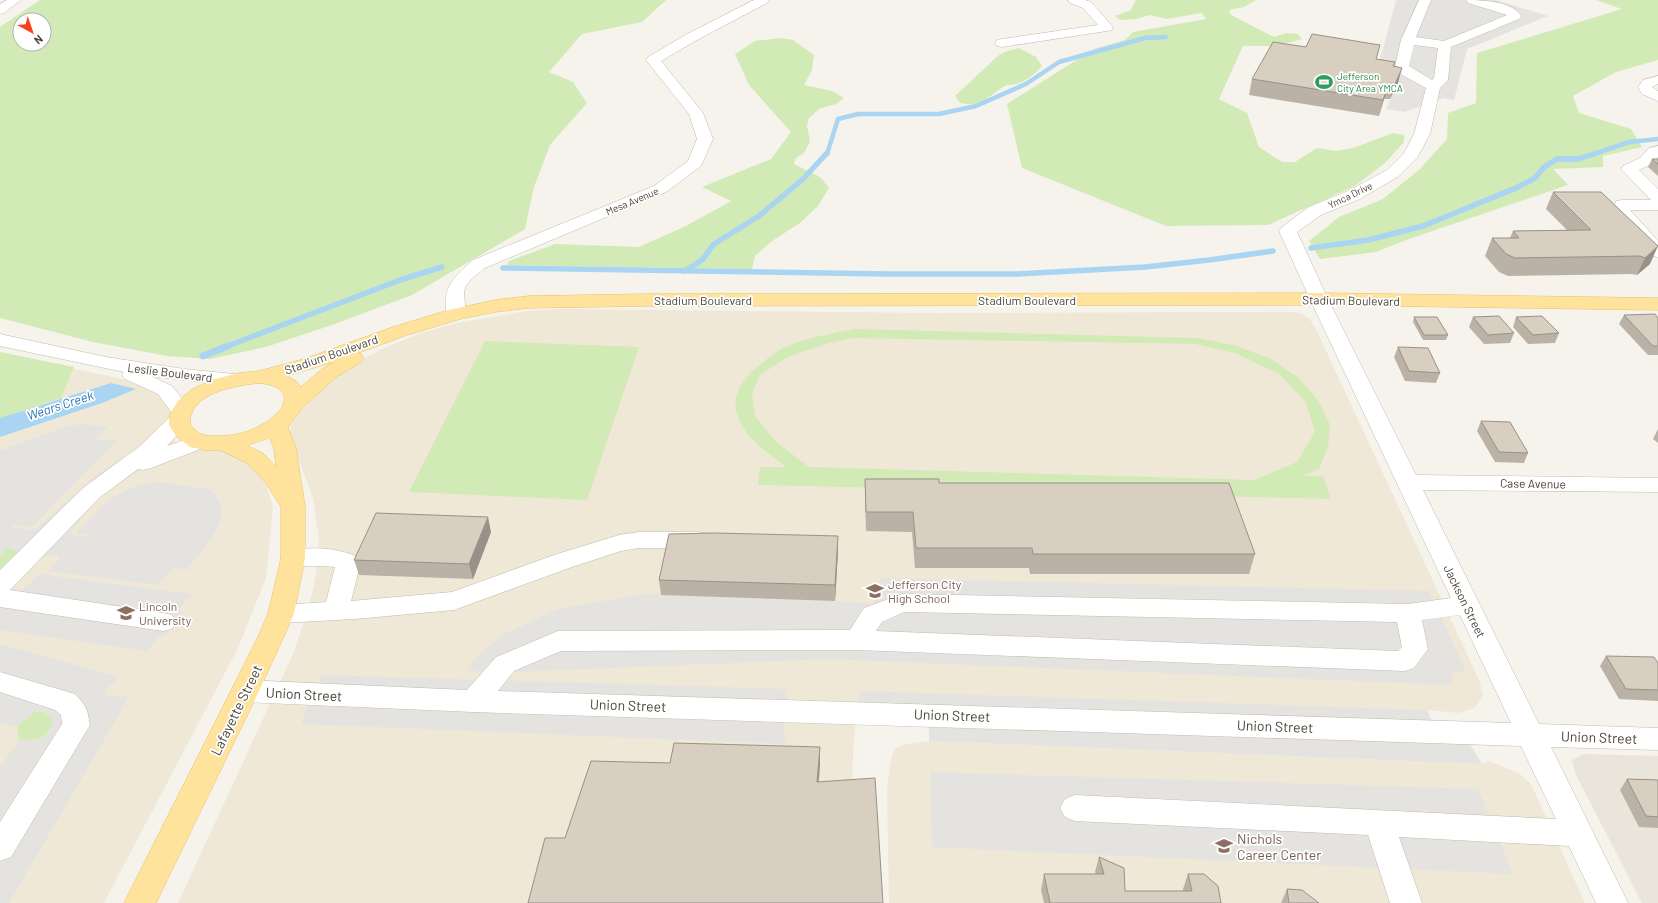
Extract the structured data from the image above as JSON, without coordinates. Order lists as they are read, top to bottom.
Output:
{
  "streets": {
    "main road": ["Stadium Boulevard", "Lafayette Street"],
    "street": [
      "Ymca Drive",
      "Mesa Avenue",
      "Leslie Boulevard",
      "Case Avenue",
      "Jackson Street",
      "Union Street"
    ]
  },
  "crossings": [
    ["Ymca Drive", "Stadium Boulevard"],
    ["Ymca Drive", "Jackson Street"],
    ["Mesa Avenue", "Stadium Boulevard"],
    ["Stadium Boulevard", "Jackson Street"],
    ["Stadium Boulevard", "Lafayette Street"],
    ["Case Avenue", "Jackson Street"],
    ["Jackson Street", "Union Street"],
    ["Union Street", "Lafayette Street"]
  ],
  "water": ["Wears Creek"],
  "places": {
    "sports": ["Jefferson City Area YMCA"],
    "school or university": ["Jefferson City High School", "Lincoln University", "Nichols Career Center"]
  },
  "north": "bottom right"
}
